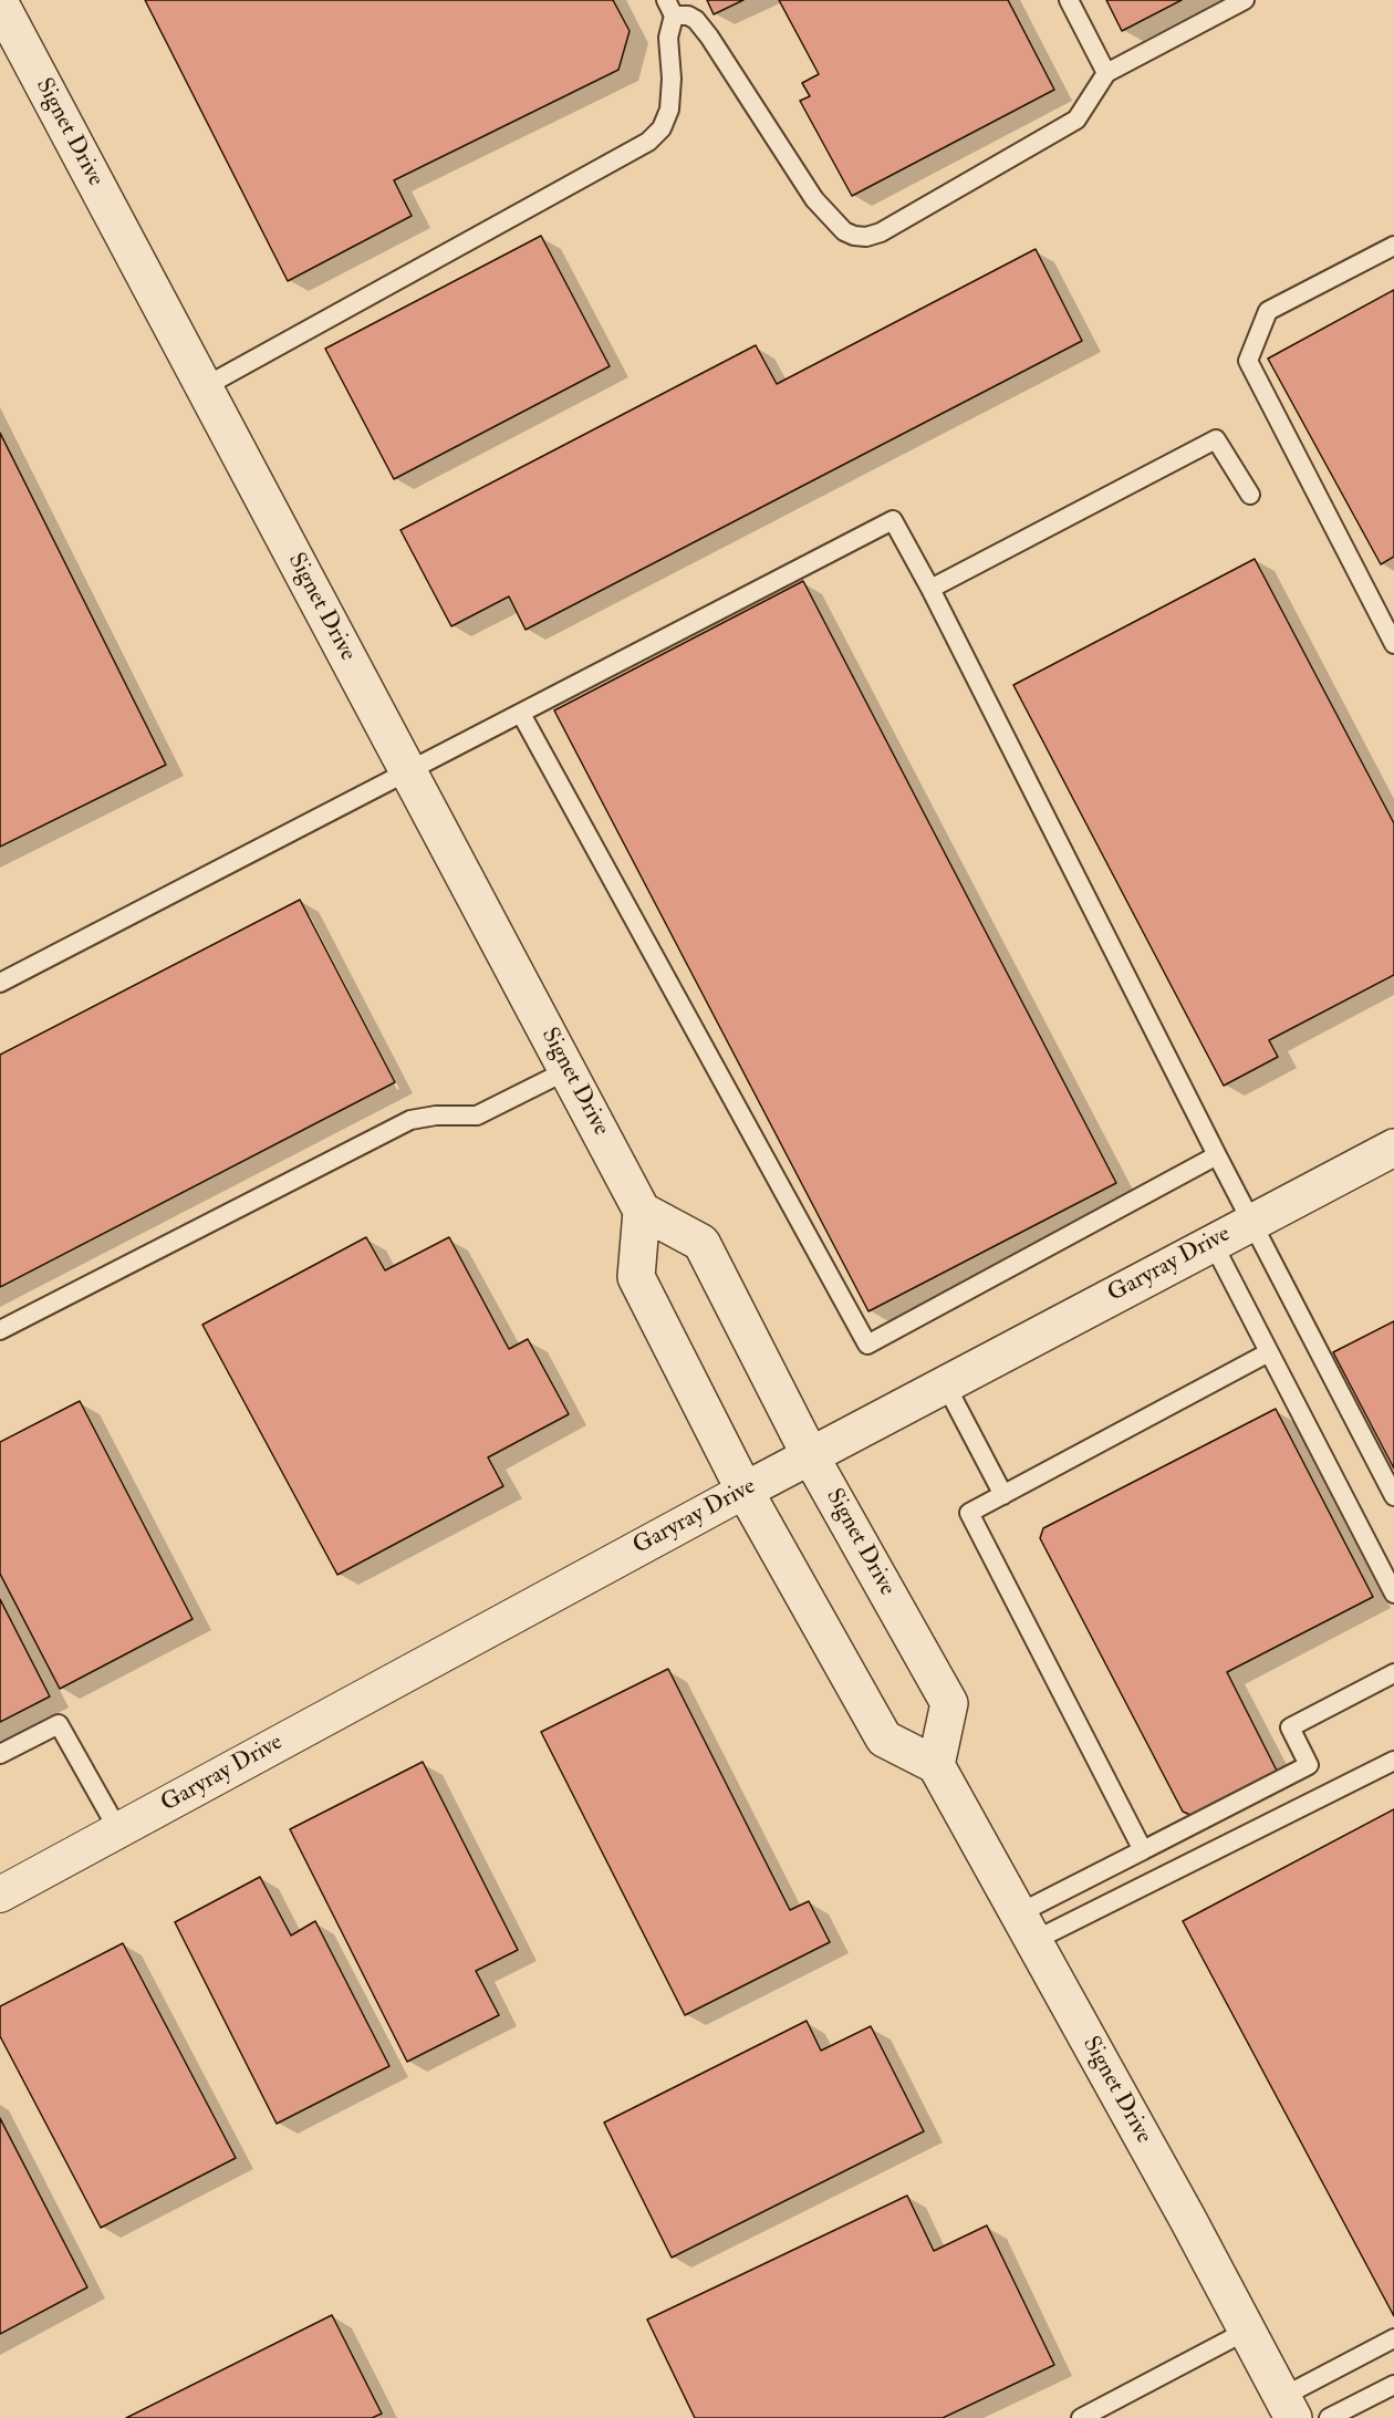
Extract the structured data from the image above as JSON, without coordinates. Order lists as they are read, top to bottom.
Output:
{
  "streets": {
    "street": ["Signet Drive", "Garyray Drive"]
  },
  "crossings": [
    ["Signet Drive", "Garyray Drive"]
  ]
}
